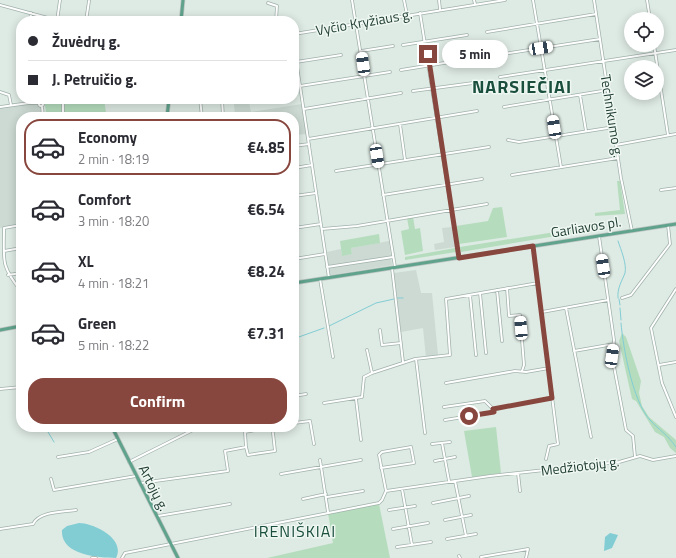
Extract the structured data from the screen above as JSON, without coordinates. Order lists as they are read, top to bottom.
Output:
{
  "streets": {
    "main road": ["Garliavos pl.", "Artojų g."],
    "street": ["Vyčio Kryžiaus g.", "Technikumo g.", "Medžiotojų g."]
  },
  "crossings": [
    ["Technikumo g.", "Garliavos pl."],
    ["Garliavos pl.", "Medžiotojų g."]
  ],
  "districts": ["NARSIEČIAI", "IRENIŠKIAI"],
  "page": {
    "banner": ["Žuvėdrų g.", "J. Petruičio g."],
    "bubble": "5 min",
    "list": [
      {
        "name": "Economy",
        "note": "2 min · 18:19",
        "value": "€4.85"
      },
      {
        "name": "Comfort",
        "note": "3 min · 18:20",
        "value": "€6.54"
      },
      {
        "name": "XL",
        "note": "4 min · 18:21",
        "value": "€8.24"
      },
      {
        "name": "Green",
        "note": "5 min · 18:22",
        "value": "€7.31"
      }
    ],
    "buttons": "Confirm"
  }
}
